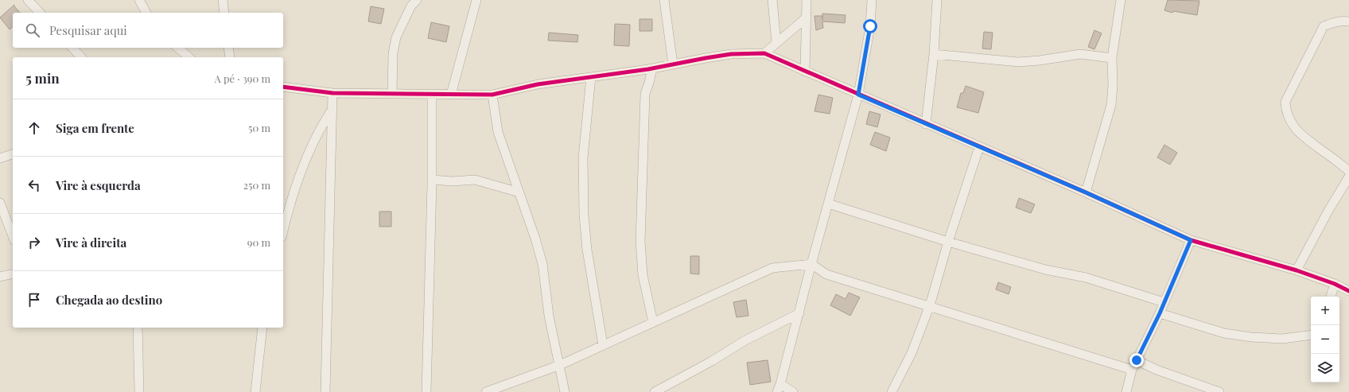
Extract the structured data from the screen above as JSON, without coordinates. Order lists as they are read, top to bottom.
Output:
{
  "page": {
    "search": "Pesquisar aqui",
    "heading": ["5 min", "A pé · 390 m"],
    "list": [
      ["Siga em frente", "50 m"],
      ["Vire à esquerda", "250 m"],
      ["Vire à direita", "90 m"],
      "Chegada ao destino"
    ],
    "map_buttons": ["+", "−"]
  }
}
